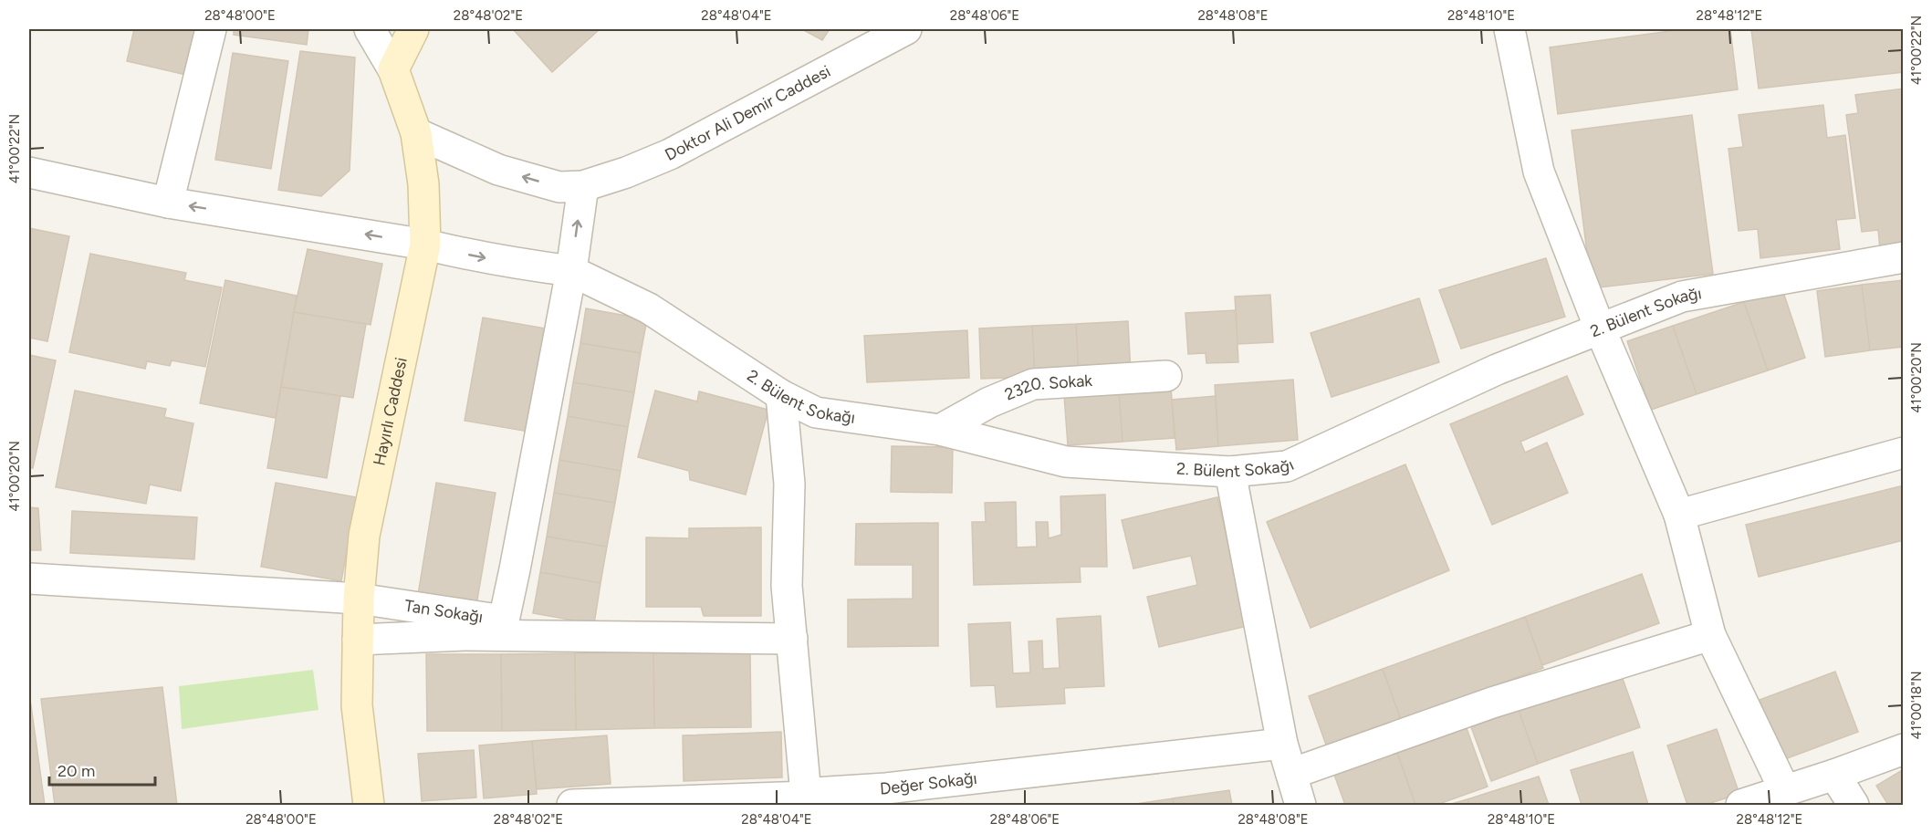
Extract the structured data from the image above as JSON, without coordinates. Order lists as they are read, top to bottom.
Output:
{
  "streets": {
    "main road": ["Hayırlı Caddesi"],
    "street": [
      "Doktor Ali Demir Caddesi",
      "2. Bülent Sokağı",
      "2320. Sokak",
      "Tan Sokağı",
      "Değer Sokağı"
    ]
  },
  "crossings": [
    ["Doktor Ali Demir Caddesi", "Hayırlı Caddesi"],
    ["2. Bülent Sokağı", "2320. Sokak"],
    ["2. Bülent Sokağı", "Hayırlı Caddesi"],
    ["2. Bülent Sokağı", "Tan Sokağı"],
    ["Hayırlı Caddesi", "Tan Sokağı"]
  ],
  "scale_bar": "20 m",
  "coordinates": [
    "28°48'00\"E",
    "28°48'02\"E",
    "28°48'04\"E",
    "28°48'06\"E",
    "28°48'08\"E",
    "28°48'10\"E",
    "28°48'12\"E",
    "41°00'22\"N",
    "41°00'20\"N",
    "41°00'18\"N"
  ]
}
